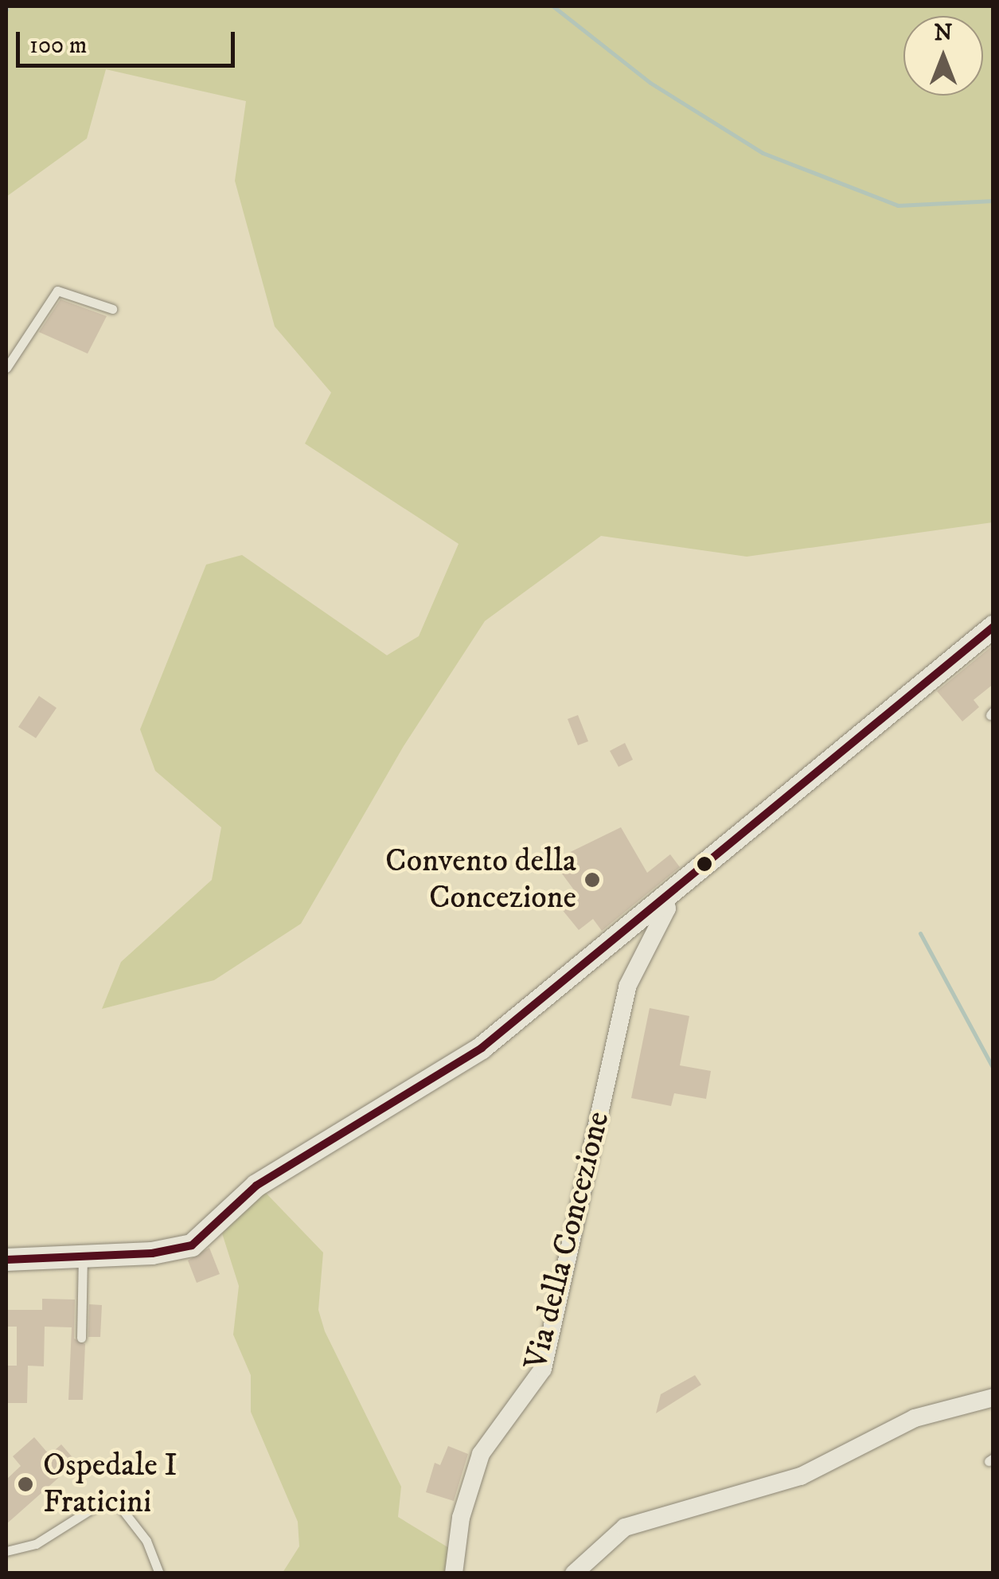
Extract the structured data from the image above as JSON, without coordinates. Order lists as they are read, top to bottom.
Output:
{
  "streets": {
    "street": ["Via della Concezione"]
  },
  "places": ["Convento della Concezione", "Ospedale I Fraticini"],
  "scale_bar": "100 m",
  "north": "top"
}
